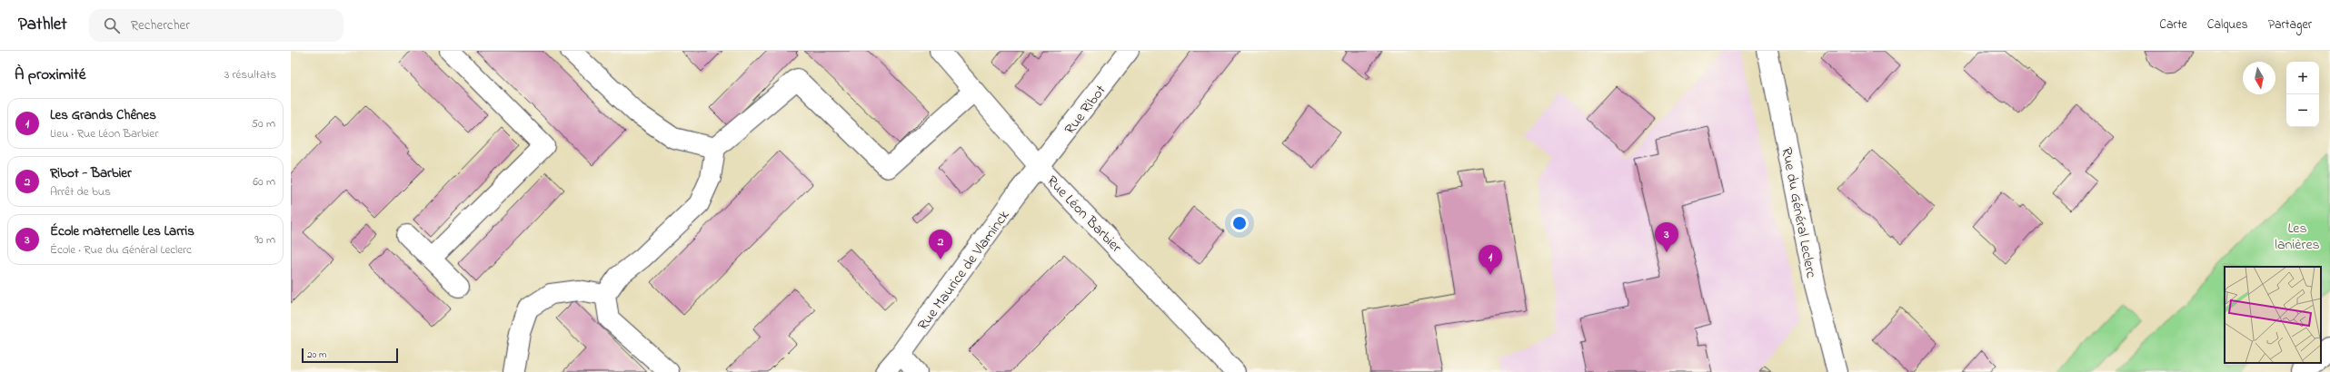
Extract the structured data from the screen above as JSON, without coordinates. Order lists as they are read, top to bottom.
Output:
{
  "streets": {
    "street": [
      "Rue Ribot",
      "Rue du Général Leclerc",
      "Rue Léon Barbier",
      "Rue Maurice de Vlaminck"
    ]
  },
  "crossings": [
    ["Rue Ribot", "Rue Léon Barbier"],
    ["Rue Ribot", "Rue Maurice de Vlaminck"],
    ["Rue Léon Barbier", "Rue Maurice de Vlaminck"]
  ],
  "parks": ["Les lanières"],
  "scale_bar": "20 m",
  "north": "bottom",
  "page": {
    "header": "Pathlet",
    "search": "Rechercher",
    "nav": ["Carte", "Calques", "Partager"],
    "heading": ["À proximité", "3 résultats"],
    "map_buttons": ["+", "−"],
    "list": [
      {
        "mark": "1",
        "name": "Les Grands Chênes",
        "note": "Lieu · Rue Léon Barbier",
        "value": "50 m"
      },
      {
        "mark": "2",
        "name": "Ribot - Barbier",
        "note": "Arrêt de bus",
        "value": "60 m"
      },
      {
        "mark": "3",
        "name": "École maternelle Les Larris",
        "note": "École · Rue du Général Leclerc",
        "value": "90 m"
      }
    ],
    "pins": ["3", "2", "1"],
    "scale": "20 m"
  }
}
